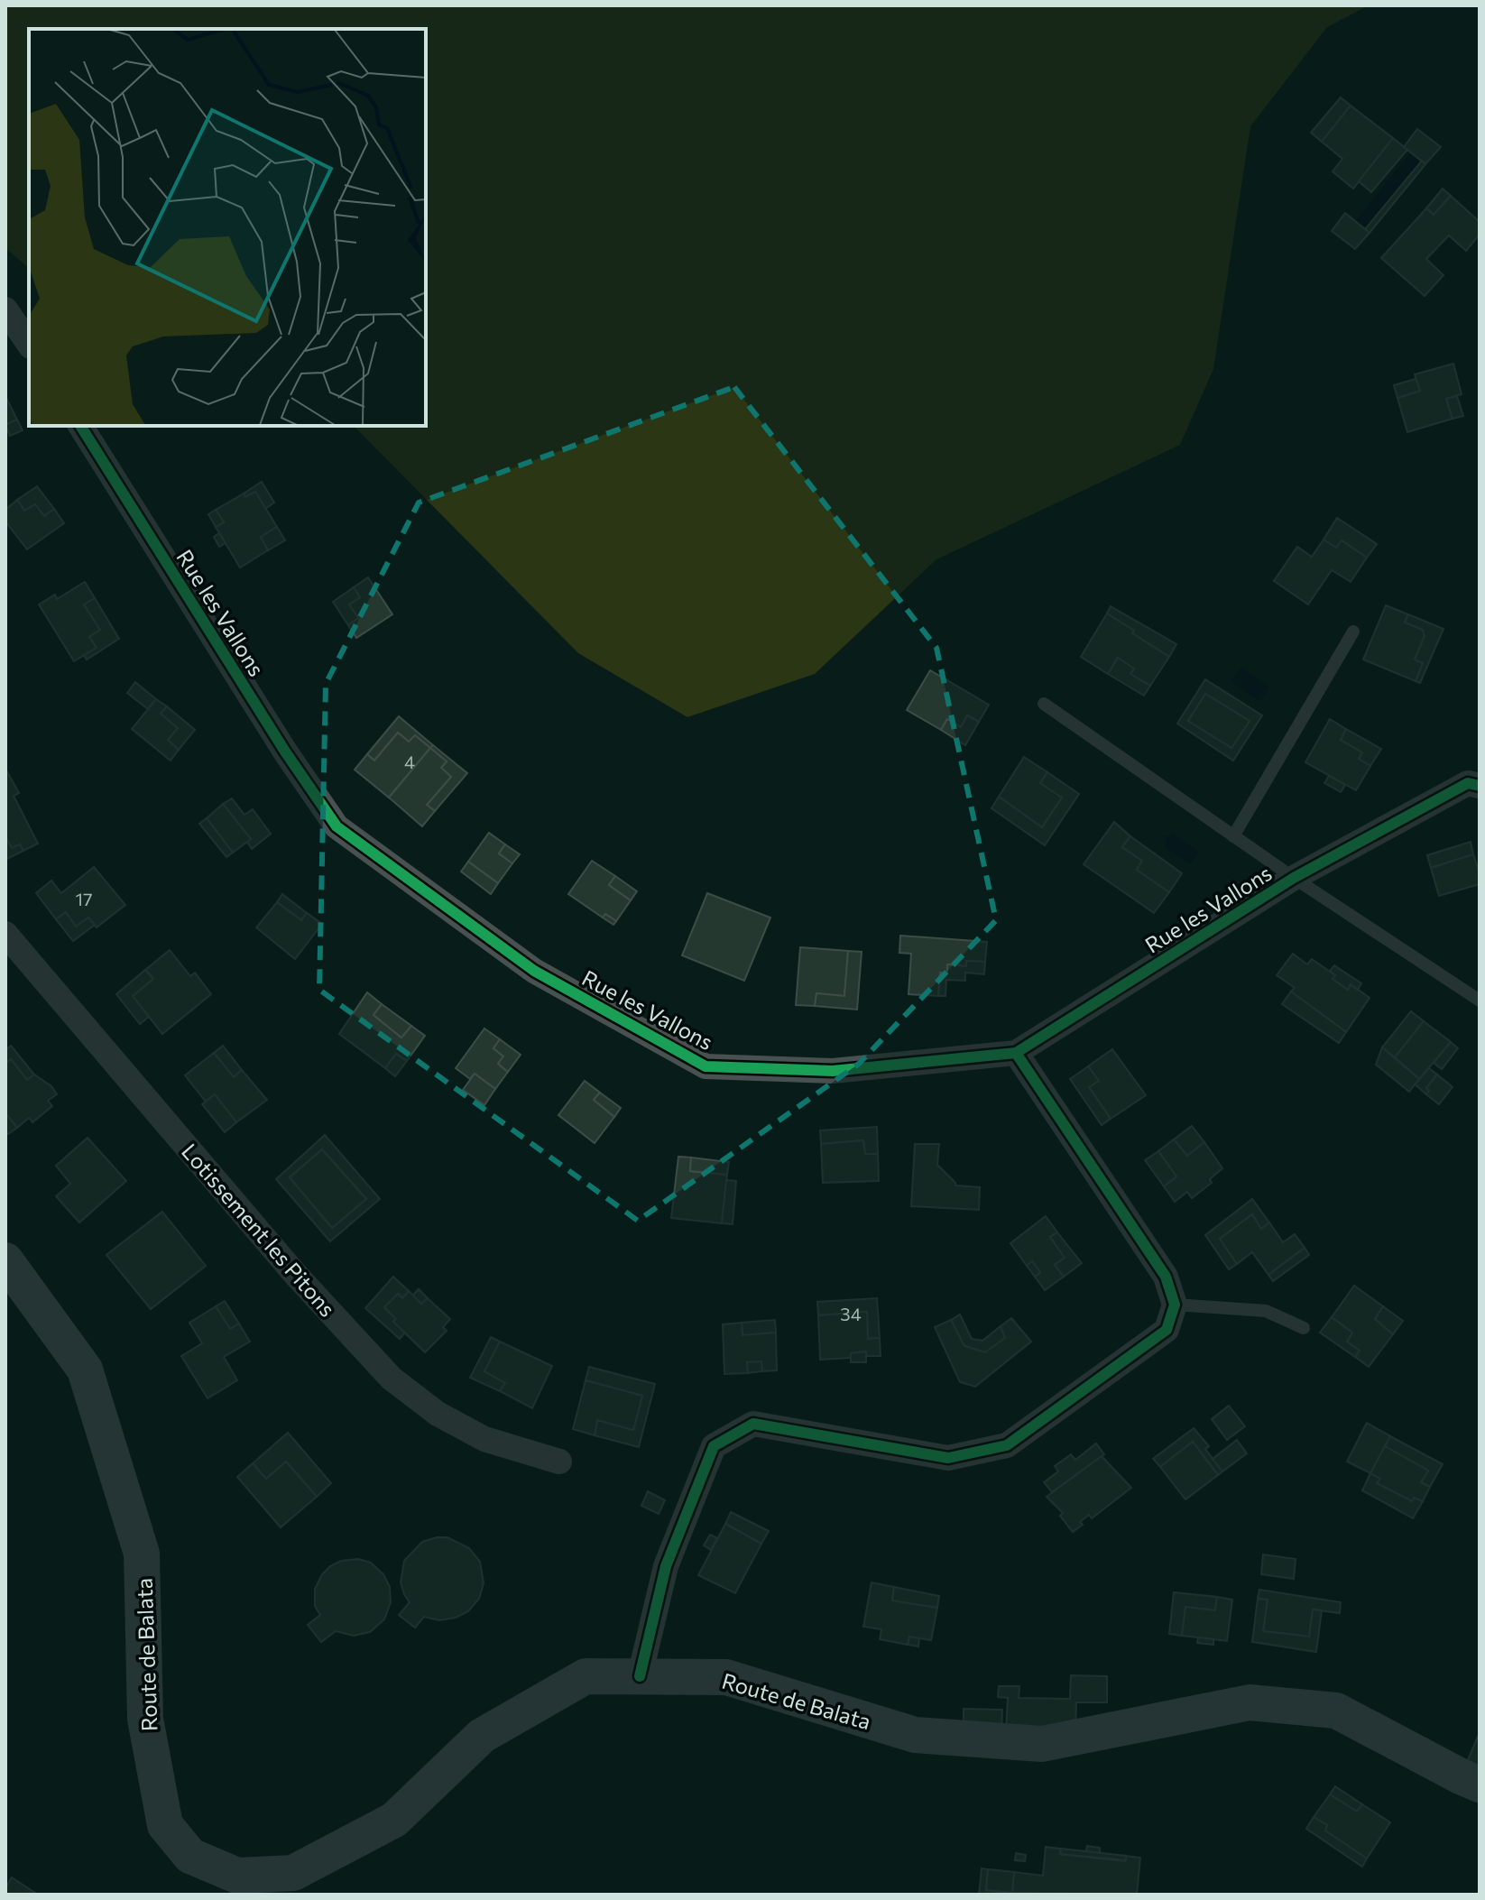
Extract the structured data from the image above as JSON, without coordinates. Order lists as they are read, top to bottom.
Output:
{
  "streets": {
    "main road": ["Route de Balata"],
    "street": ["Rue les Vallons", "Lotissement les Pitons"]
  },
  "house_numbers": ["4", "17", "34"]
}
